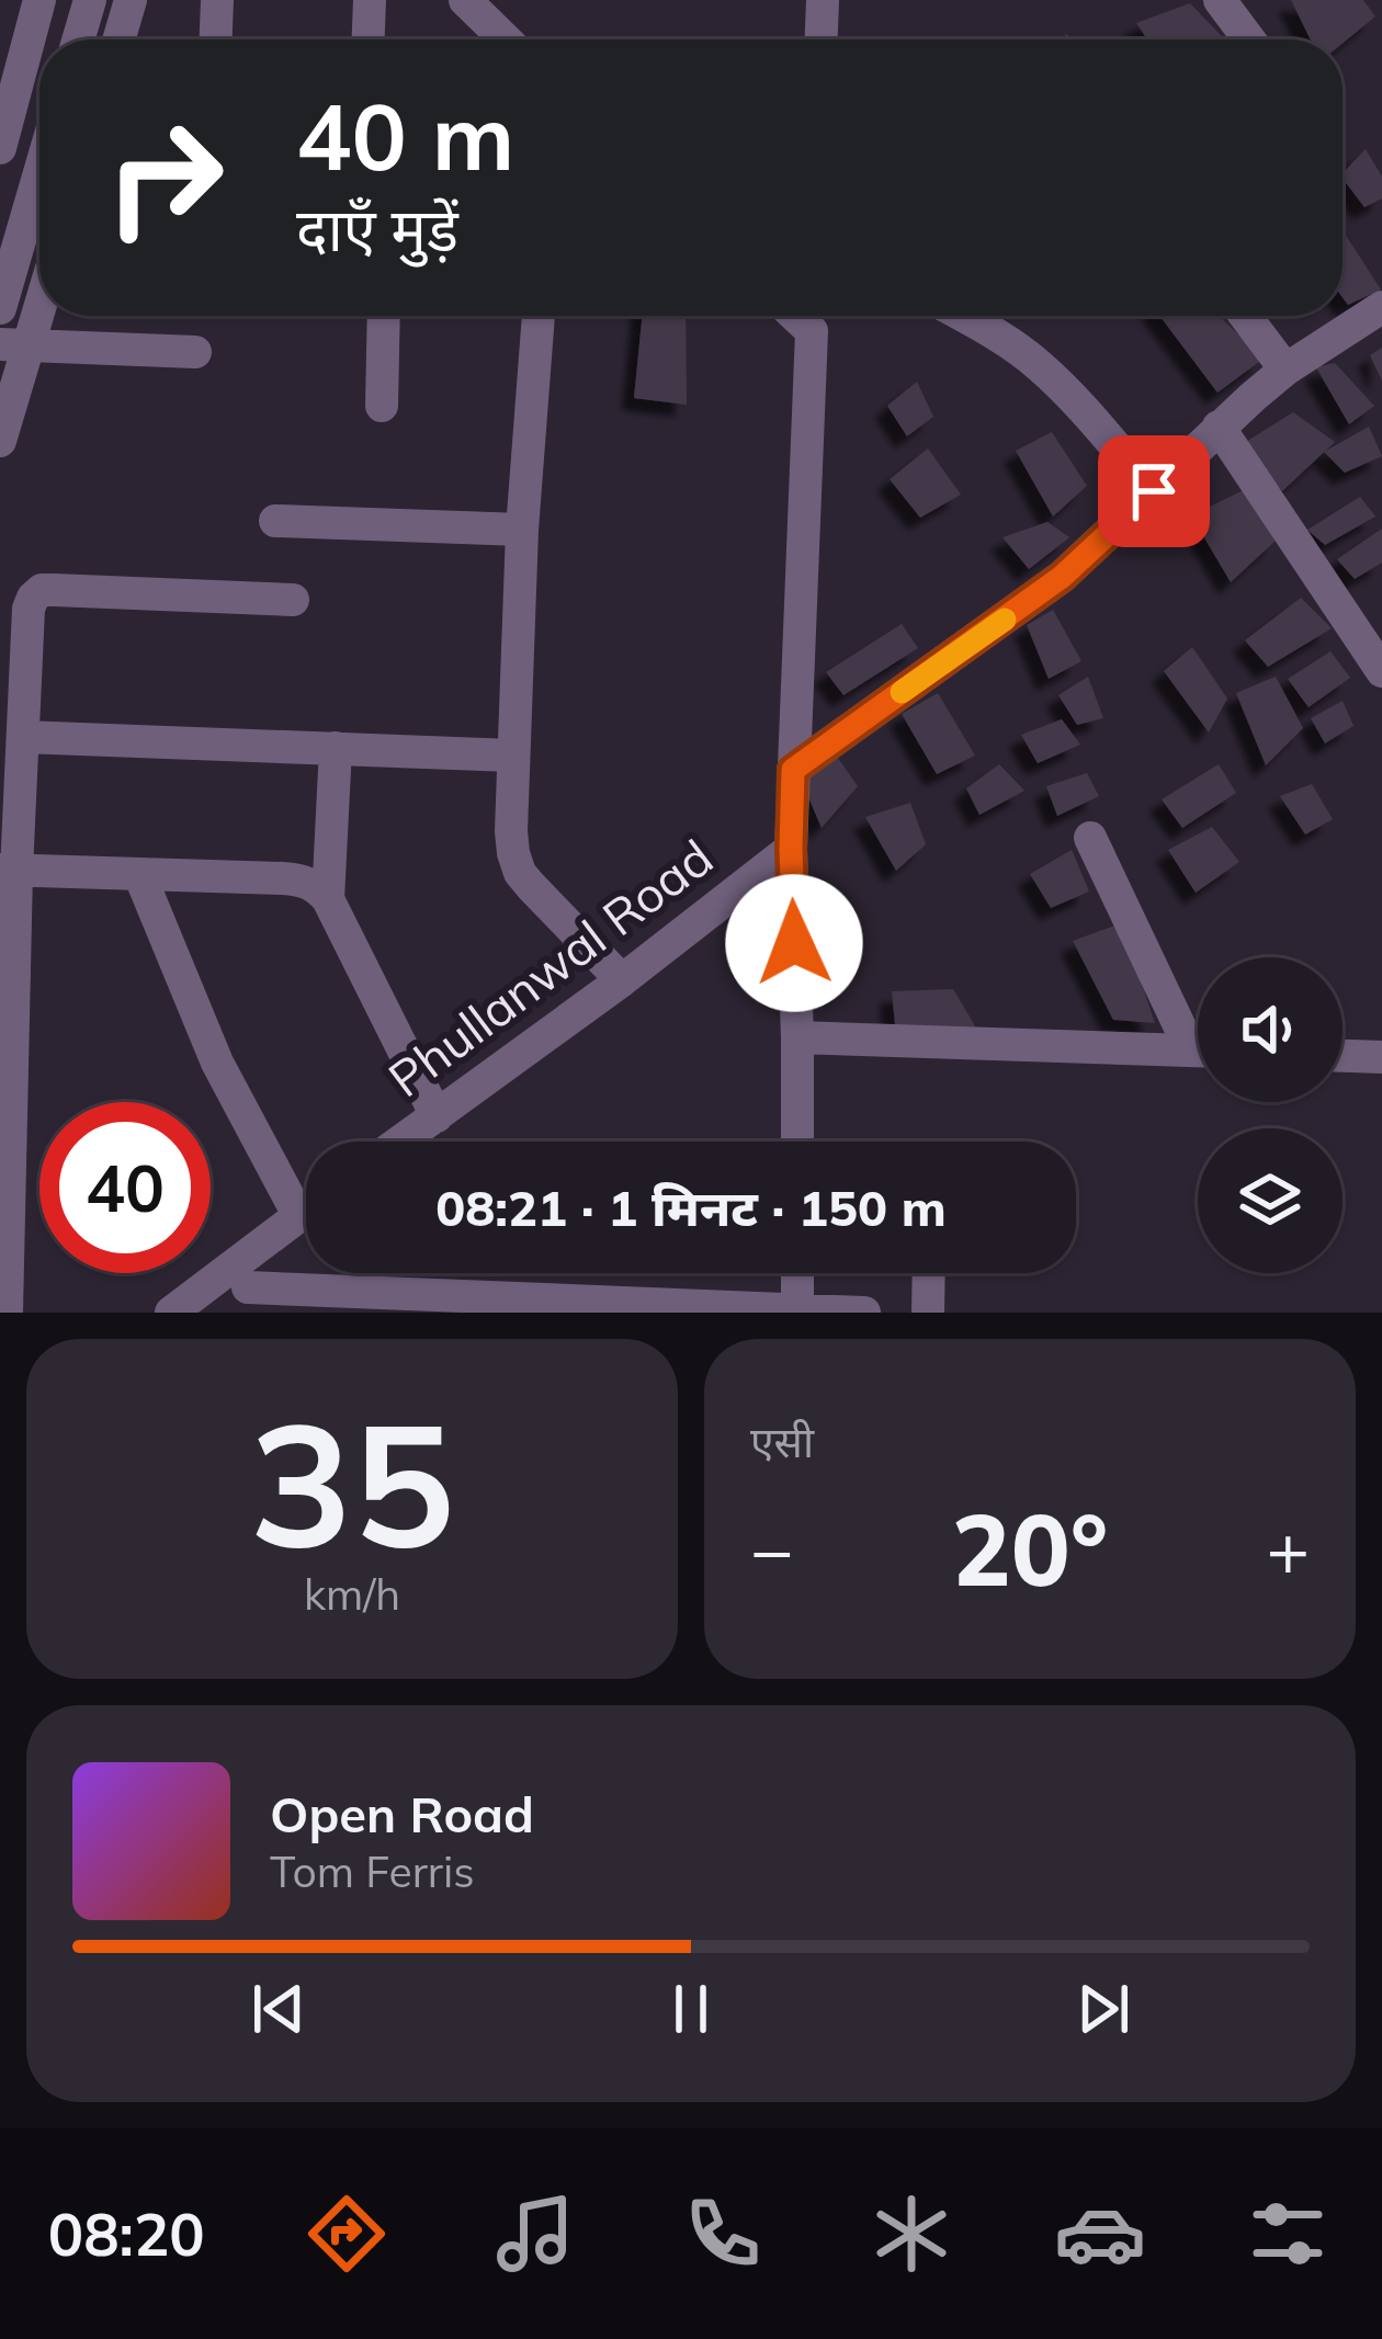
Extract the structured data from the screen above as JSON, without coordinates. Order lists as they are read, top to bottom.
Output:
{
  "streets": {
    "street": ["Phullanwal Road"]
  },
  "page": {
    "turn": ["40 m", "दाएँ मुड़ें"],
    "limit": "40",
    "trip": "08:21 · 1 मिनट · 150 m",
    "tile": [
      ["35", "km/h"],
      "एसी"
    ],
    "heat": ["−", "20°", "+"],
    "song": ["Open Road", "Tom Ferris"],
    "tabs": "08:20"
  }
}
